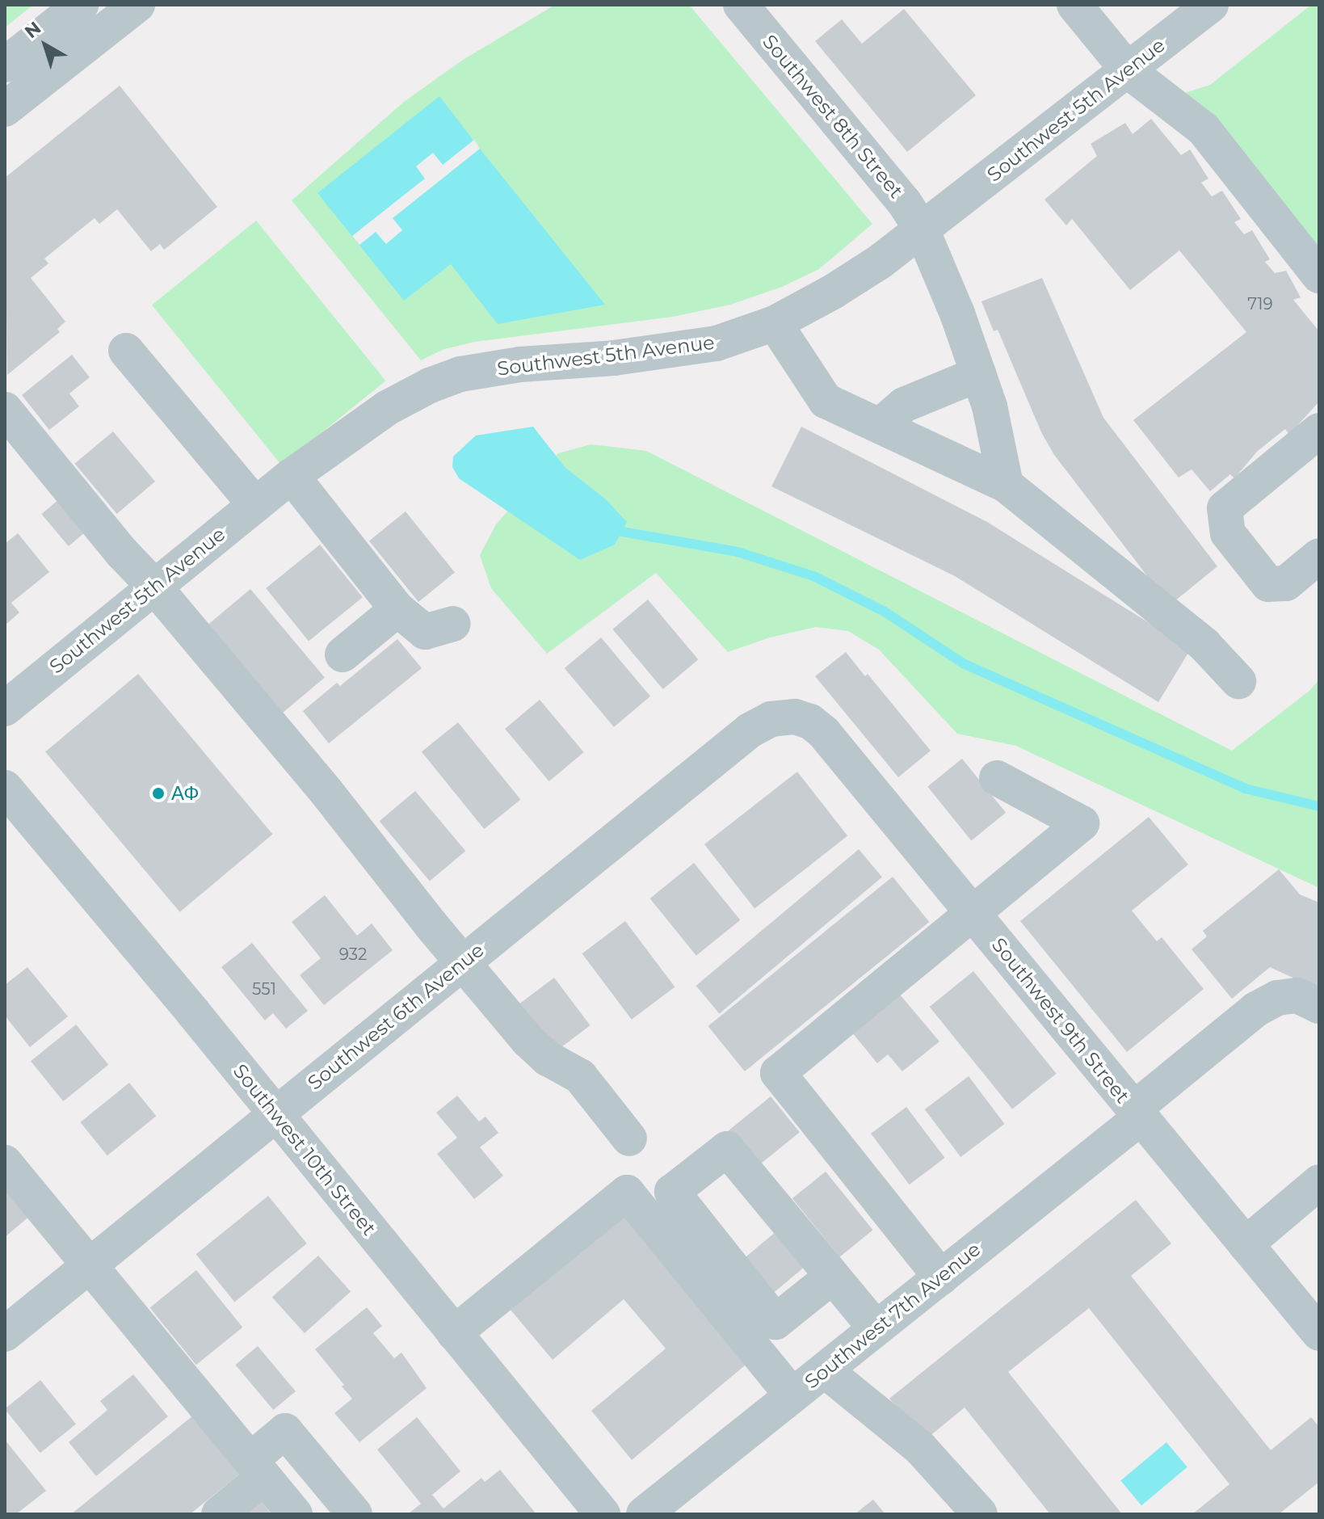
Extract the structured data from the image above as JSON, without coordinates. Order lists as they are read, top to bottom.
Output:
{
  "streets": {
    "street": [
      "Southwest 5th Avenue",
      "Southwest 8th Street",
      "Southwest 6th Avenue",
      "Southwest 9th Street",
      "Southwest 10th Street",
      "Southwest 7th Avenue"
    ]
  },
  "crossings": [
    ["Southwest 5th Avenue", "Southwest 8th Street"],
    ["Southwest 6th Avenue", "Southwest 9th Street"],
    ["Southwest 6th Avenue", "Southwest 10th Street"],
    ["Southwest 9th Street", "Southwest 7th Avenue"]
  ],
  "places": ["ΑΦ"],
  "house_numbers": ["719", "932", "551"],
  "north": "top left"
}
